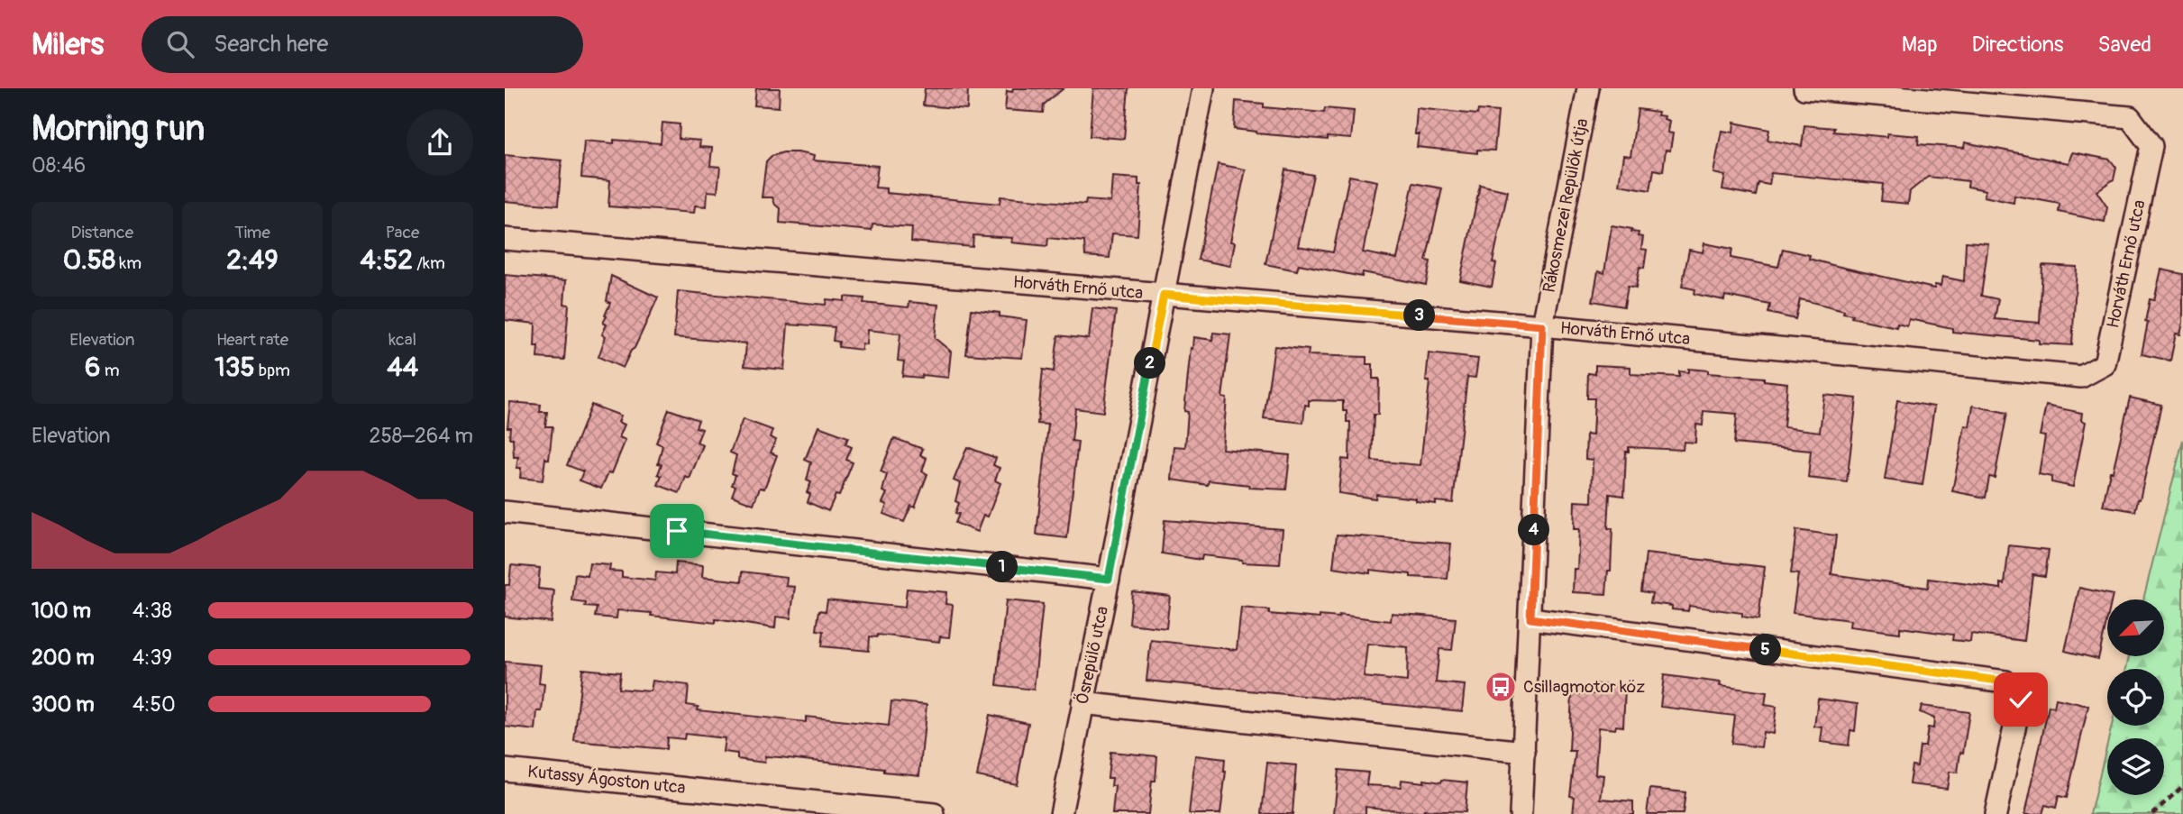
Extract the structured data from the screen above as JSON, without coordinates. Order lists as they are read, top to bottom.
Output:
{
  "streets": {
    "street": [
      "Rákosmezei Repülők útja",
      "Horváth Ernő utca",
      "Ősrepülő utca",
      "Kutassy Ágoston utca"
    ]
  },
  "crossings": [
    ["Rákosmezei Repülők útja", "Horváth Ernő utca"],
    ["Horváth Ernő utca", "Ősrepülő utca"]
  ],
  "places": {
    "bus stop": ["Csillagmotor köz"]
  },
  "north": "bottom left",
  "page": {
    "header": "Milers",
    "search": "Search here",
    "nav": ["Map", "Directions", "Saved"],
    "heading": ["Morning run", "08:46"],
    "stats": [
      ["Distance", "0.58 km"],
      ["Time", "2:49"],
      ["Pace", "4:52 /km"],
      ["Elevation", "6 m"],
      ["Heart rate", "135 bpm"],
      ["kcal", "44"]
    ],
    "pins": [
      "3",
      "2",
      "4",
      "1",
      "5"
    ],
    "chart": ["Elevation", "258–264 m"],
    "list": [
      {
        "name": "100 m",
        "note": "4:38"
      },
      {
        "name": "200 m",
        "note": "4:39"
      },
      {
        "name": "300 m",
        "note": "4:50"
      }
    ]
  }
}
